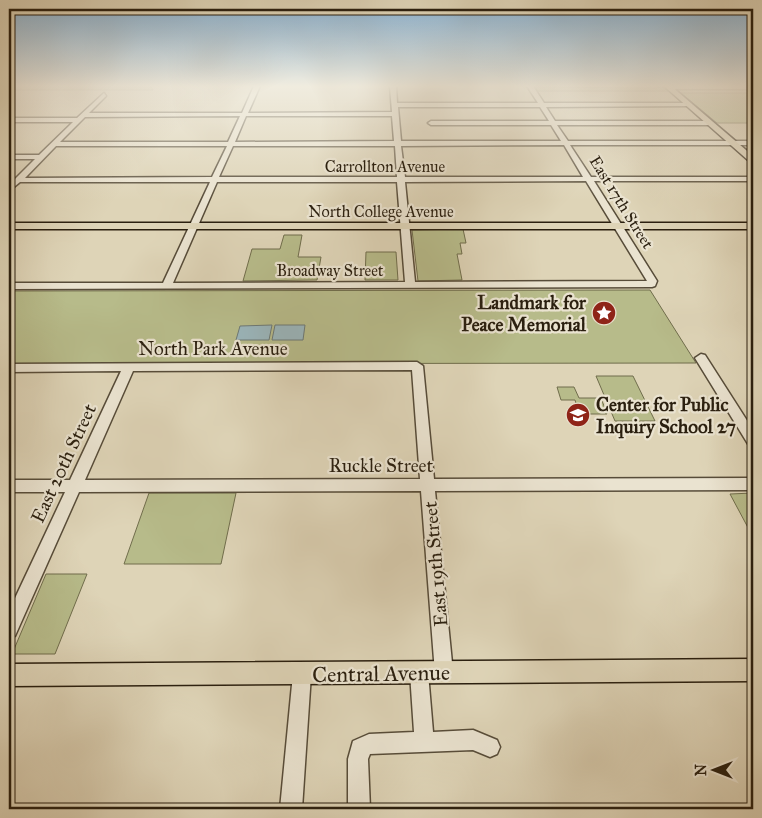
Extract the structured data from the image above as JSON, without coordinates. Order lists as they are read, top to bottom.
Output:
{
  "streets": {
    "main road": ["North College Avenue", "Central Avenue"],
    "street": [
      "Carrollton Avenue",
      "East 17th Street",
      "Broadway Street",
      "North Park Avenue",
      "East 20th Street",
      "Ruckle Street",
      "East 19th Street"
    ]
  },
  "crossings": [
    ["Carrollton Avenue", "East 17th Street"],
    ["East 17th Street", "North College Avenue"],
    ["East 17th Street", "Broadway Street"],
    ["North Park Avenue", "East 20th Street"],
    ["North Park Avenue", "East 19th Street"],
    ["East 20th Street", "Ruckle Street"],
    ["Ruckle Street", "East 19th Street"],
    ["East 19th Street", "Central Avenue"]
  ],
  "places": {
    "place": ["Landmark for Peace Memorial"],
    "school or university": ["Center for Public Inquiry School 27"]
  },
  "north": "left"
}
